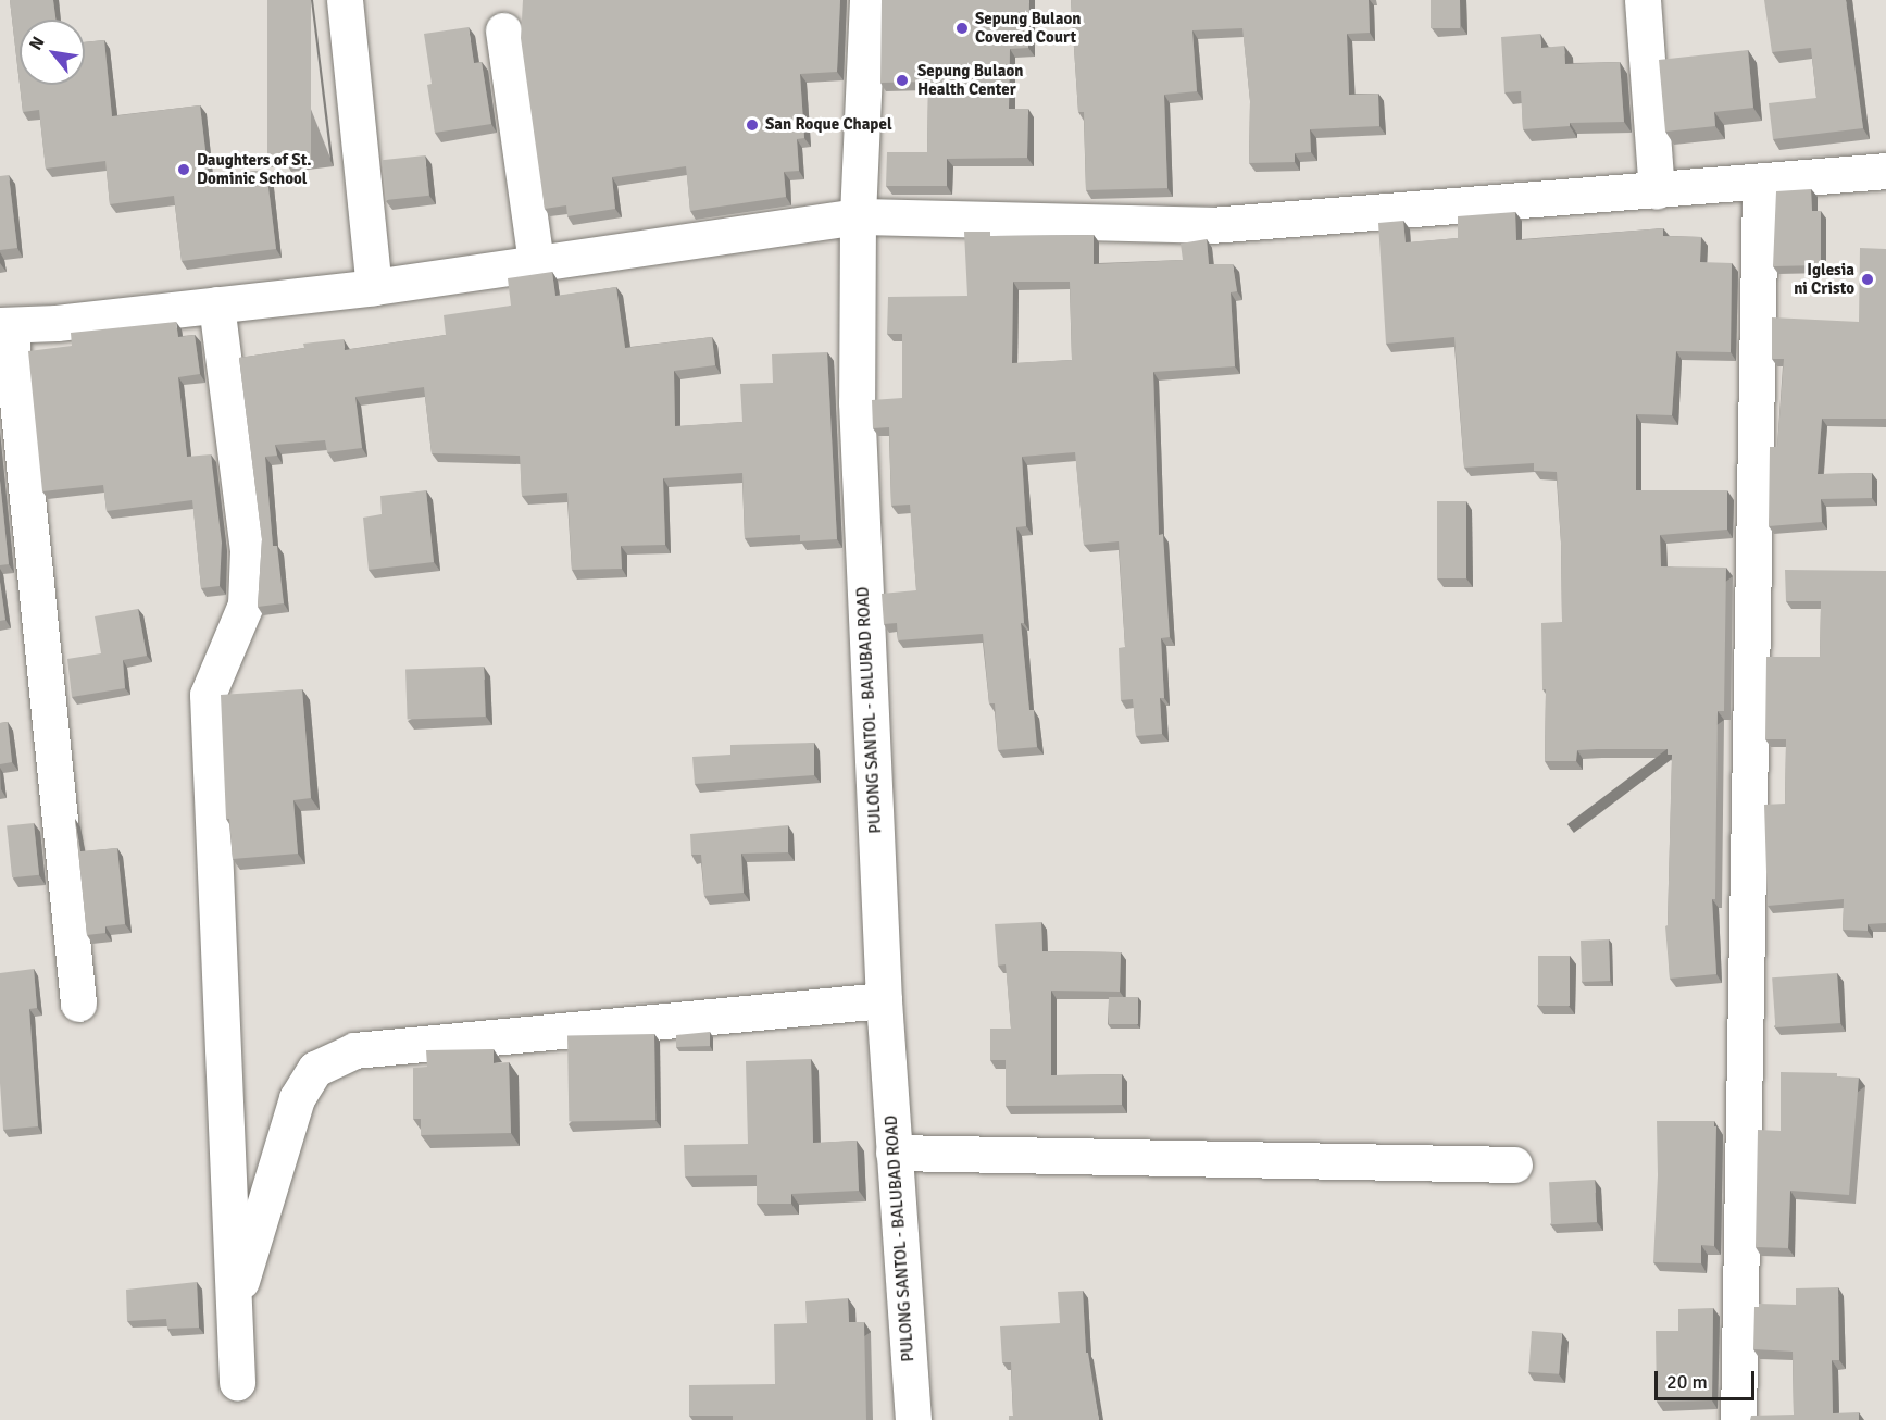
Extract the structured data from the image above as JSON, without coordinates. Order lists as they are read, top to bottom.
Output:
{
  "streets": {
    "street": ["PULONG SANTOL - BALUBAD ROAD"]
  },
  "places": [
    "Sepung Bulaon Covered Court",
    "Sepung Bulaon Health Center",
    "San Roque Chapel",
    "Daughters of St. Dominic School",
    "Iglesia ni Cristo"
  ],
  "scale_bar": "20 m",
  "north": "top left"
}
